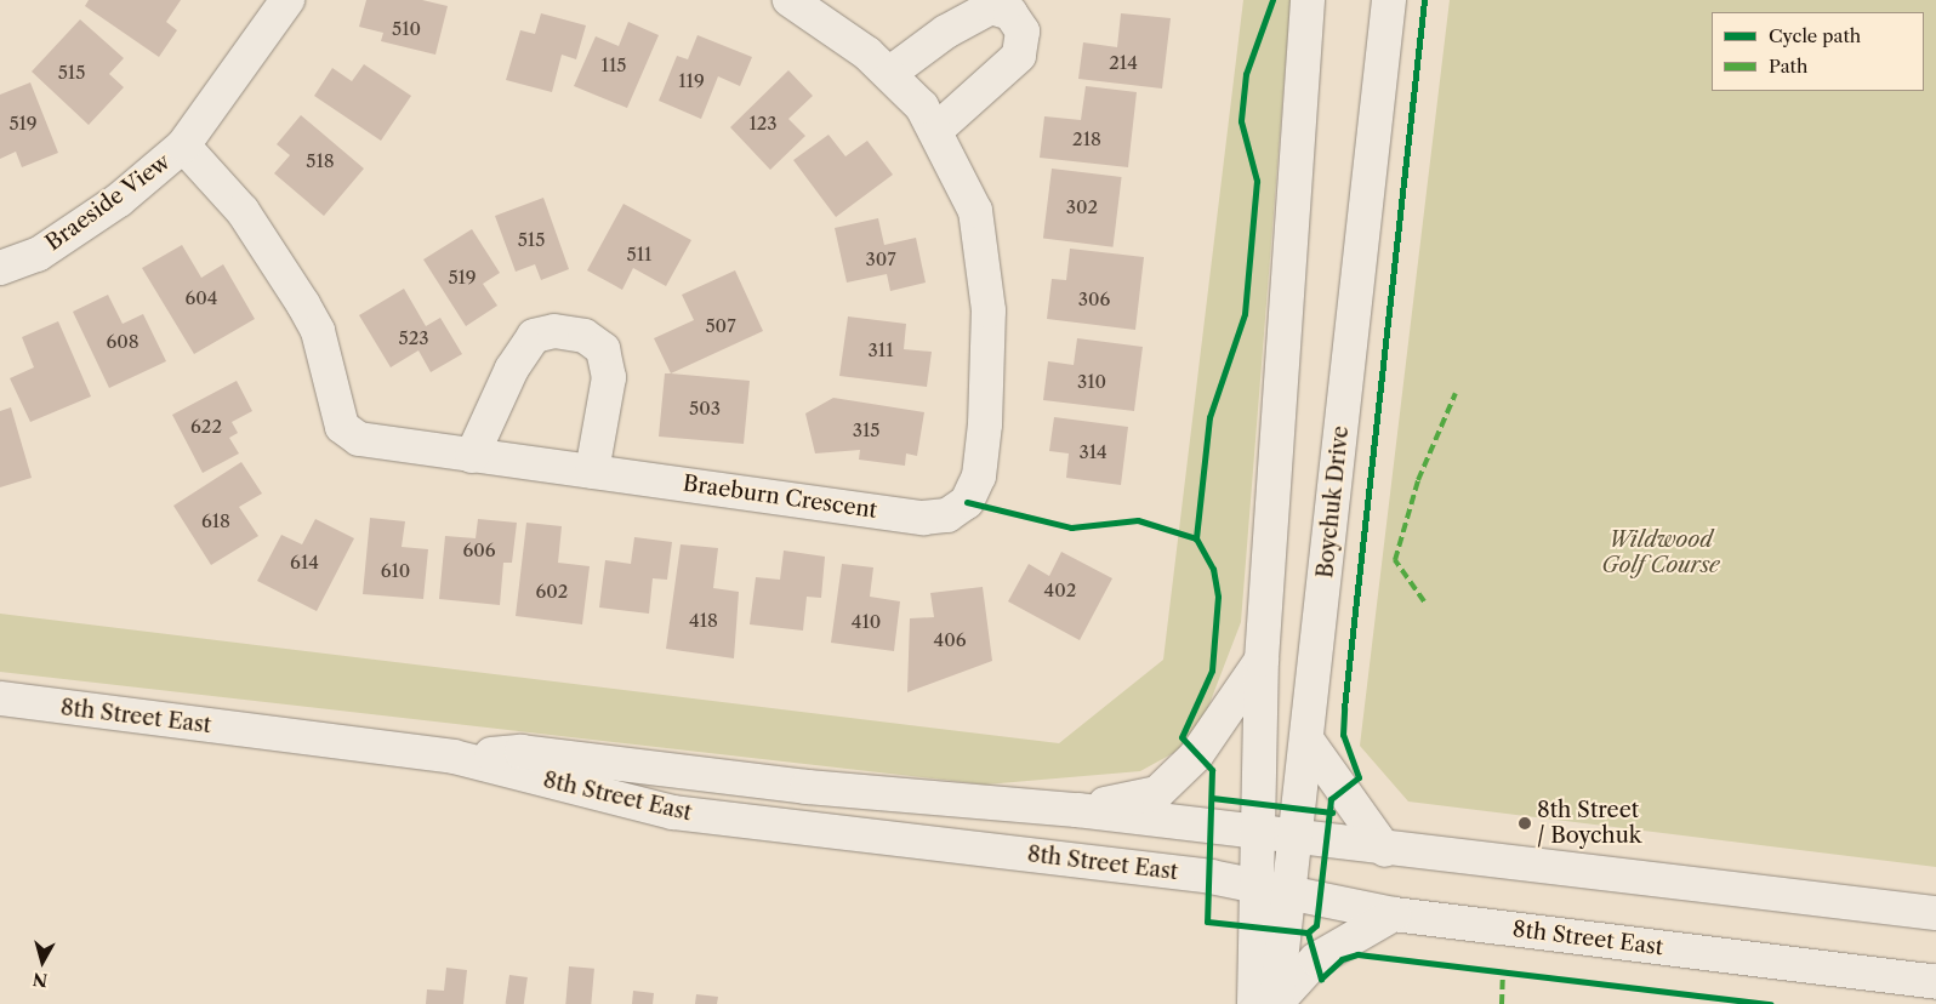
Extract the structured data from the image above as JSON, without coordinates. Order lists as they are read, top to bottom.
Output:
{
  "streets": {
    "main road": [
      "Braeside View",
      "Braeburn Crescent",
      "Boychuk Drive",
      "8th Street East"
    ]
  },
  "crossings": [
    ["Braeside View", "Braeburn Crescent"],
    ["Boychuk Drive", "8th Street East"]
  ],
  "parks": ["Wildwood Golf Course"],
  "places": ["8th Street / Boychuk"],
  "house_numbers": [
    "510",
    "214",
    "115",
    "515",
    "119",
    "519",
    "123",
    "218",
    "518",
    "302",
    "515",
    "511",
    "307",
    "519",
    "604",
    "306",
    "507",
    "523",
    "608",
    "311",
    "310",
    "503",
    "622",
    "315",
    "314",
    "618",
    "606",
    "614",
    "610",
    "402",
    "602",
    "418",
    "410",
    "406"
  ],
  "legend": ["Cycle path", "Path"],
  "north": "bottom"
}
